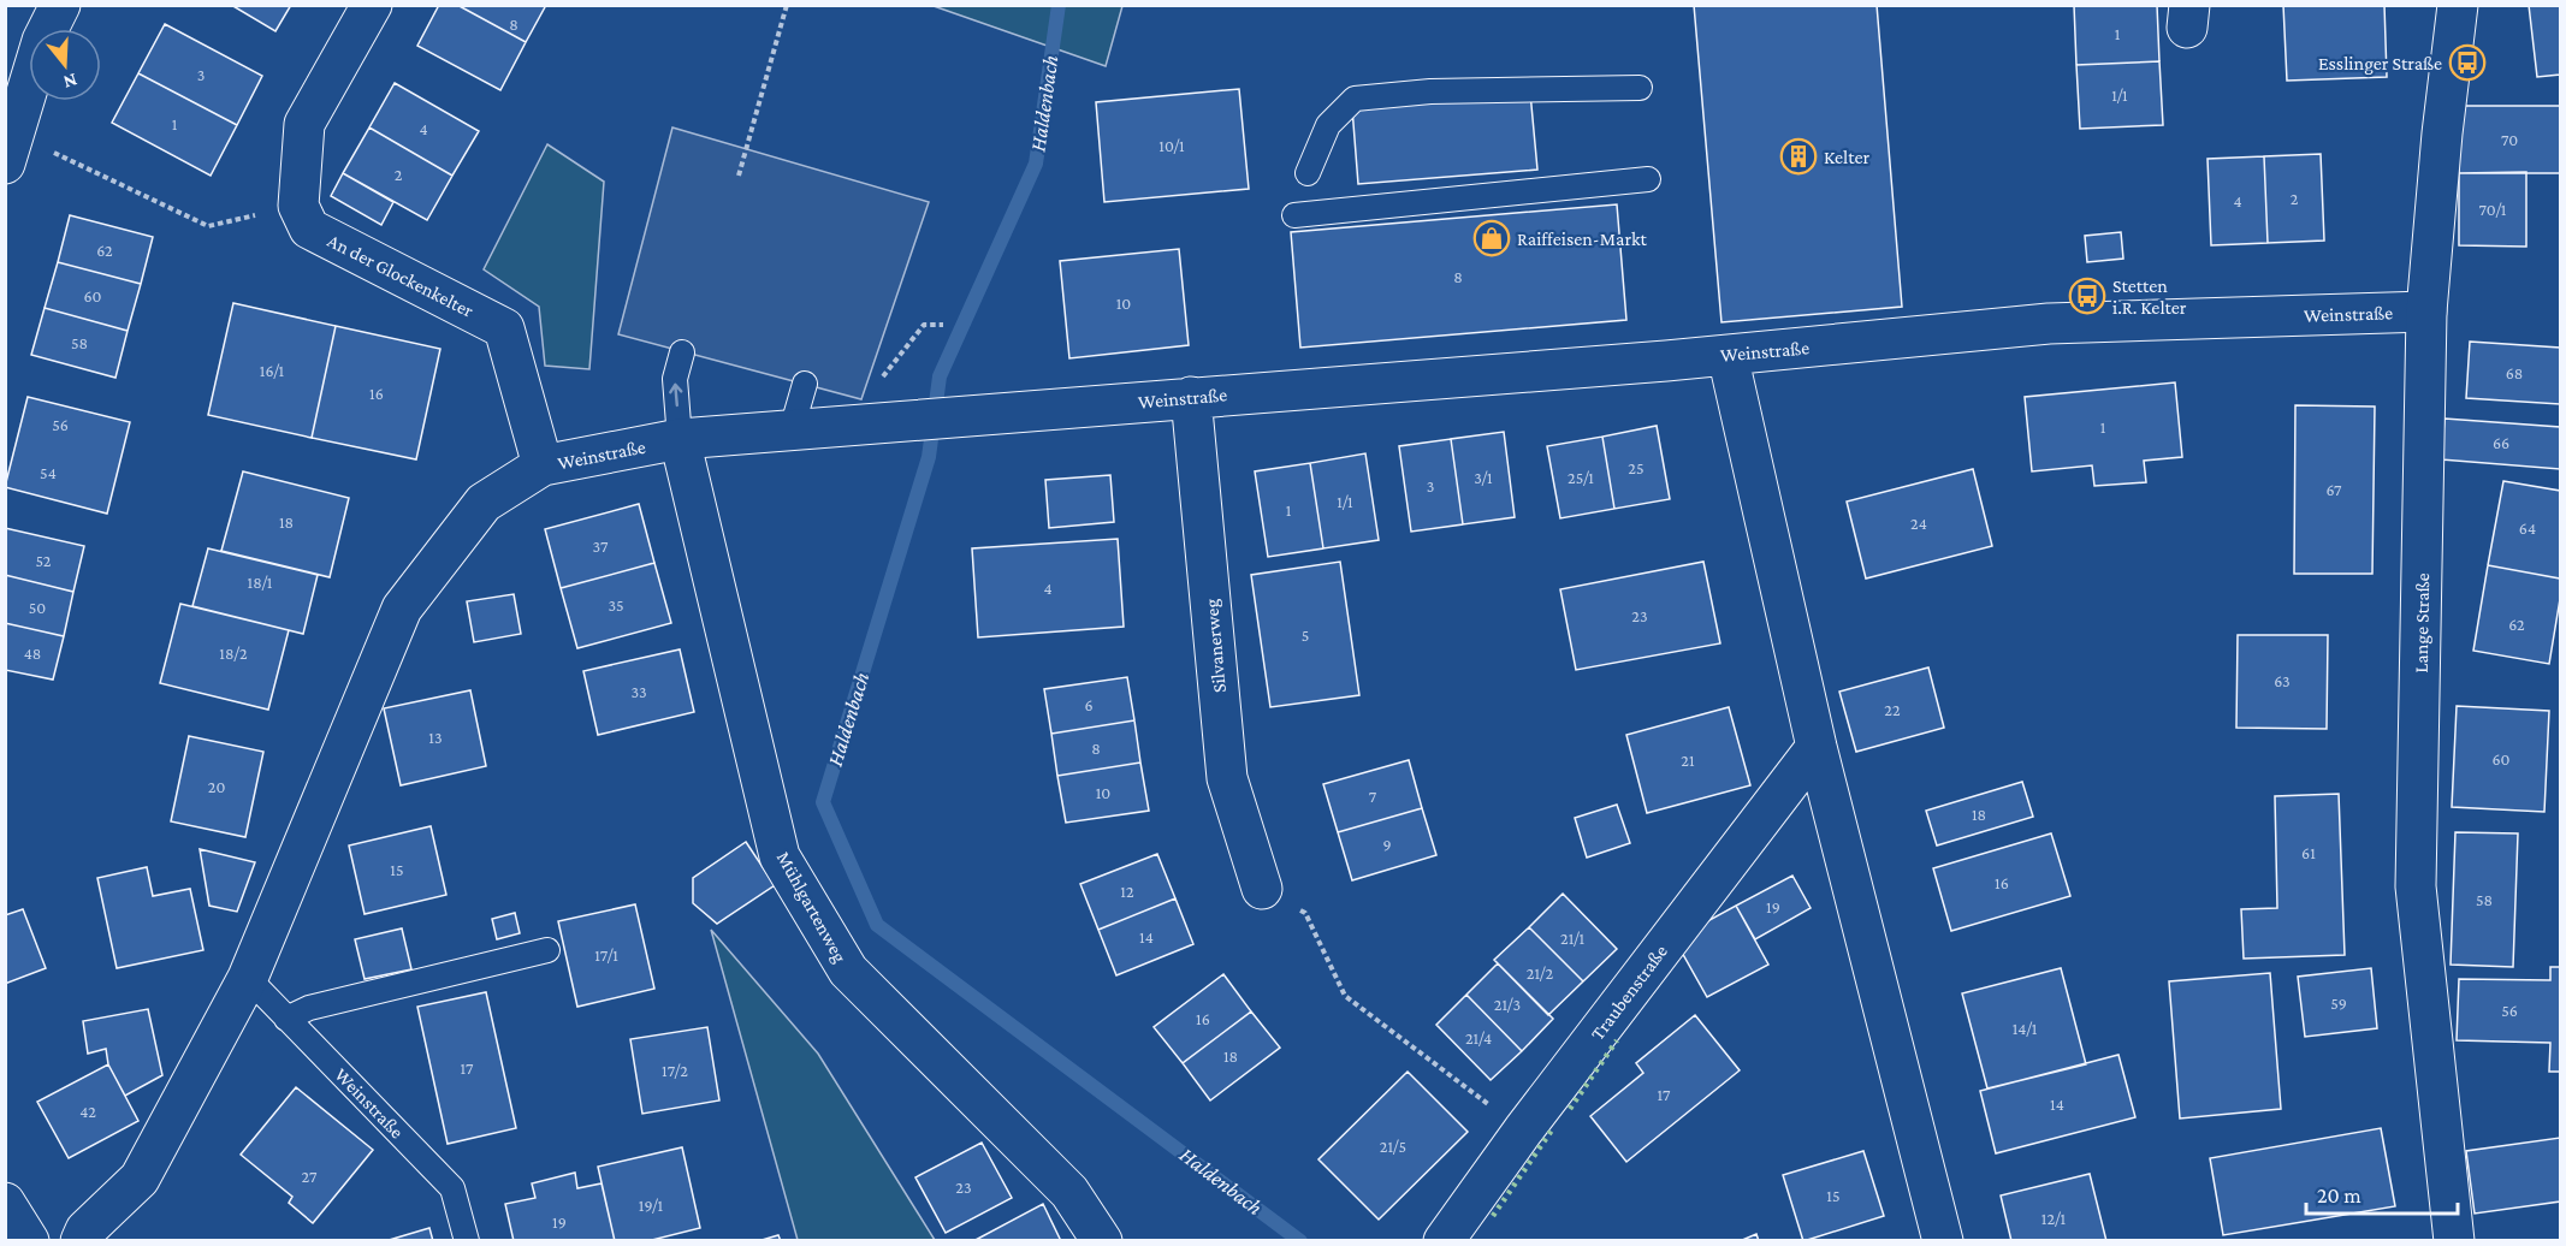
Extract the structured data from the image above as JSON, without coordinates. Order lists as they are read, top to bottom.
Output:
{
  "streets": {
    "street": [
      "An der Glockenkelter",
      "Weinstraße",
      "Lange Straße",
      "Silvanerweg",
      "Mühlgartenweg",
      "Traubenstraße"
    ]
  },
  "crossings": [
    ["An der Glockenkelter", "Weinstraße"],
    ["Weinstraße", "Lange Straße"],
    ["Weinstraße", "Silvanerweg"],
    ["Weinstraße", "Mühlgartenweg"]
  ],
  "water": ["Haldenbach"],
  "places": {
    "bus stop": ["Esslinger Straße", "Stetten i.R. Kelter"],
    "building": ["Kelter"],
    "shop": ["Raiffeisen-Markt"]
  },
  "house_numbers": [
    "8",
    "1",
    "3",
    "1/1",
    "1",
    "4",
    "70",
    "10/1",
    "2",
    "2",
    "4",
    "70/1",
    "62",
    "8",
    "60",
    "10",
    "58",
    "16/1",
    "68",
    "16",
    "56",
    "1",
    "66",
    "25",
    "54",
    "3/1",
    "25/1",
    "3",
    "67",
    "1/1",
    "1",
    "18",
    "24",
    "64",
    "37",
    "52",
    "18/1",
    "4",
    "35",
    "50",
    "23",
    "62",
    "5",
    "48",
    "18/2",
    "63",
    "33",
    "6",
    "22",
    "13",
    "8",
    "60",
    "21",
    "20",
    "10",
    "7",
    "18",
    "9",
    "61",
    "15",
    "16",
    "12",
    "58",
    "19",
    "14",
    "21/1",
    "17/1",
    "21/2",
    "59",
    "21/3",
    "56",
    "16",
    "14/1",
    "21/4",
    "18",
    "17",
    "17/2",
    "17",
    "14",
    "42",
    "21/5",
    "27",
    "23",
    "15",
    "19/1",
    "12/1",
    "19"
  ],
  "scale_bar": "20 m",
  "north": "bottom"
}
